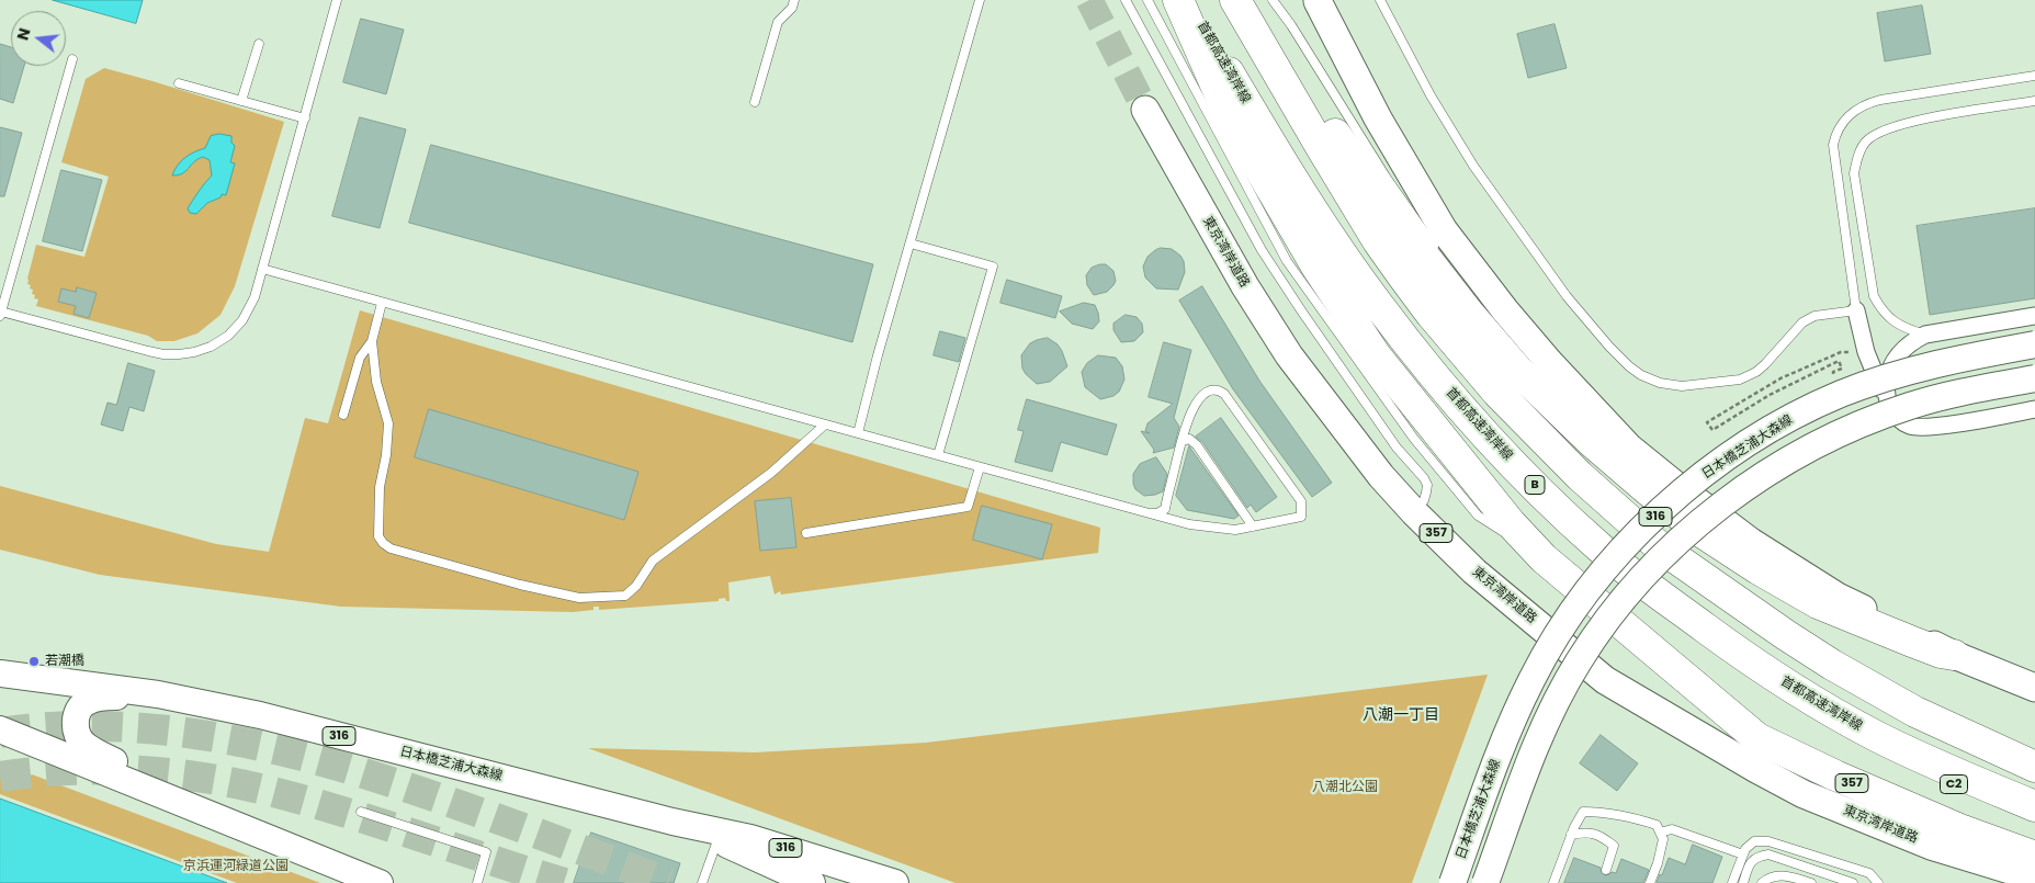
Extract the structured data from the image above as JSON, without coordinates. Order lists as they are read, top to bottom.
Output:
{
  "streets": {
    "highway": [
      "首都高速湾岸線",
      "東京湾岸道路",
      "B",
      "357",
      "C2"
    ],
    "main road": ["日本橋芝浦大森線", "316"]
  },
  "crossings": [
    ["首都高速湾岸線", "C2"],
    ["東京湾岸道路", "357"]
  ],
  "districts": ["八潮一丁目"],
  "parks": ["八潮北公園", "京浜運河緑道公園"],
  "places": ["若潮橋"],
  "north": "left"
}
